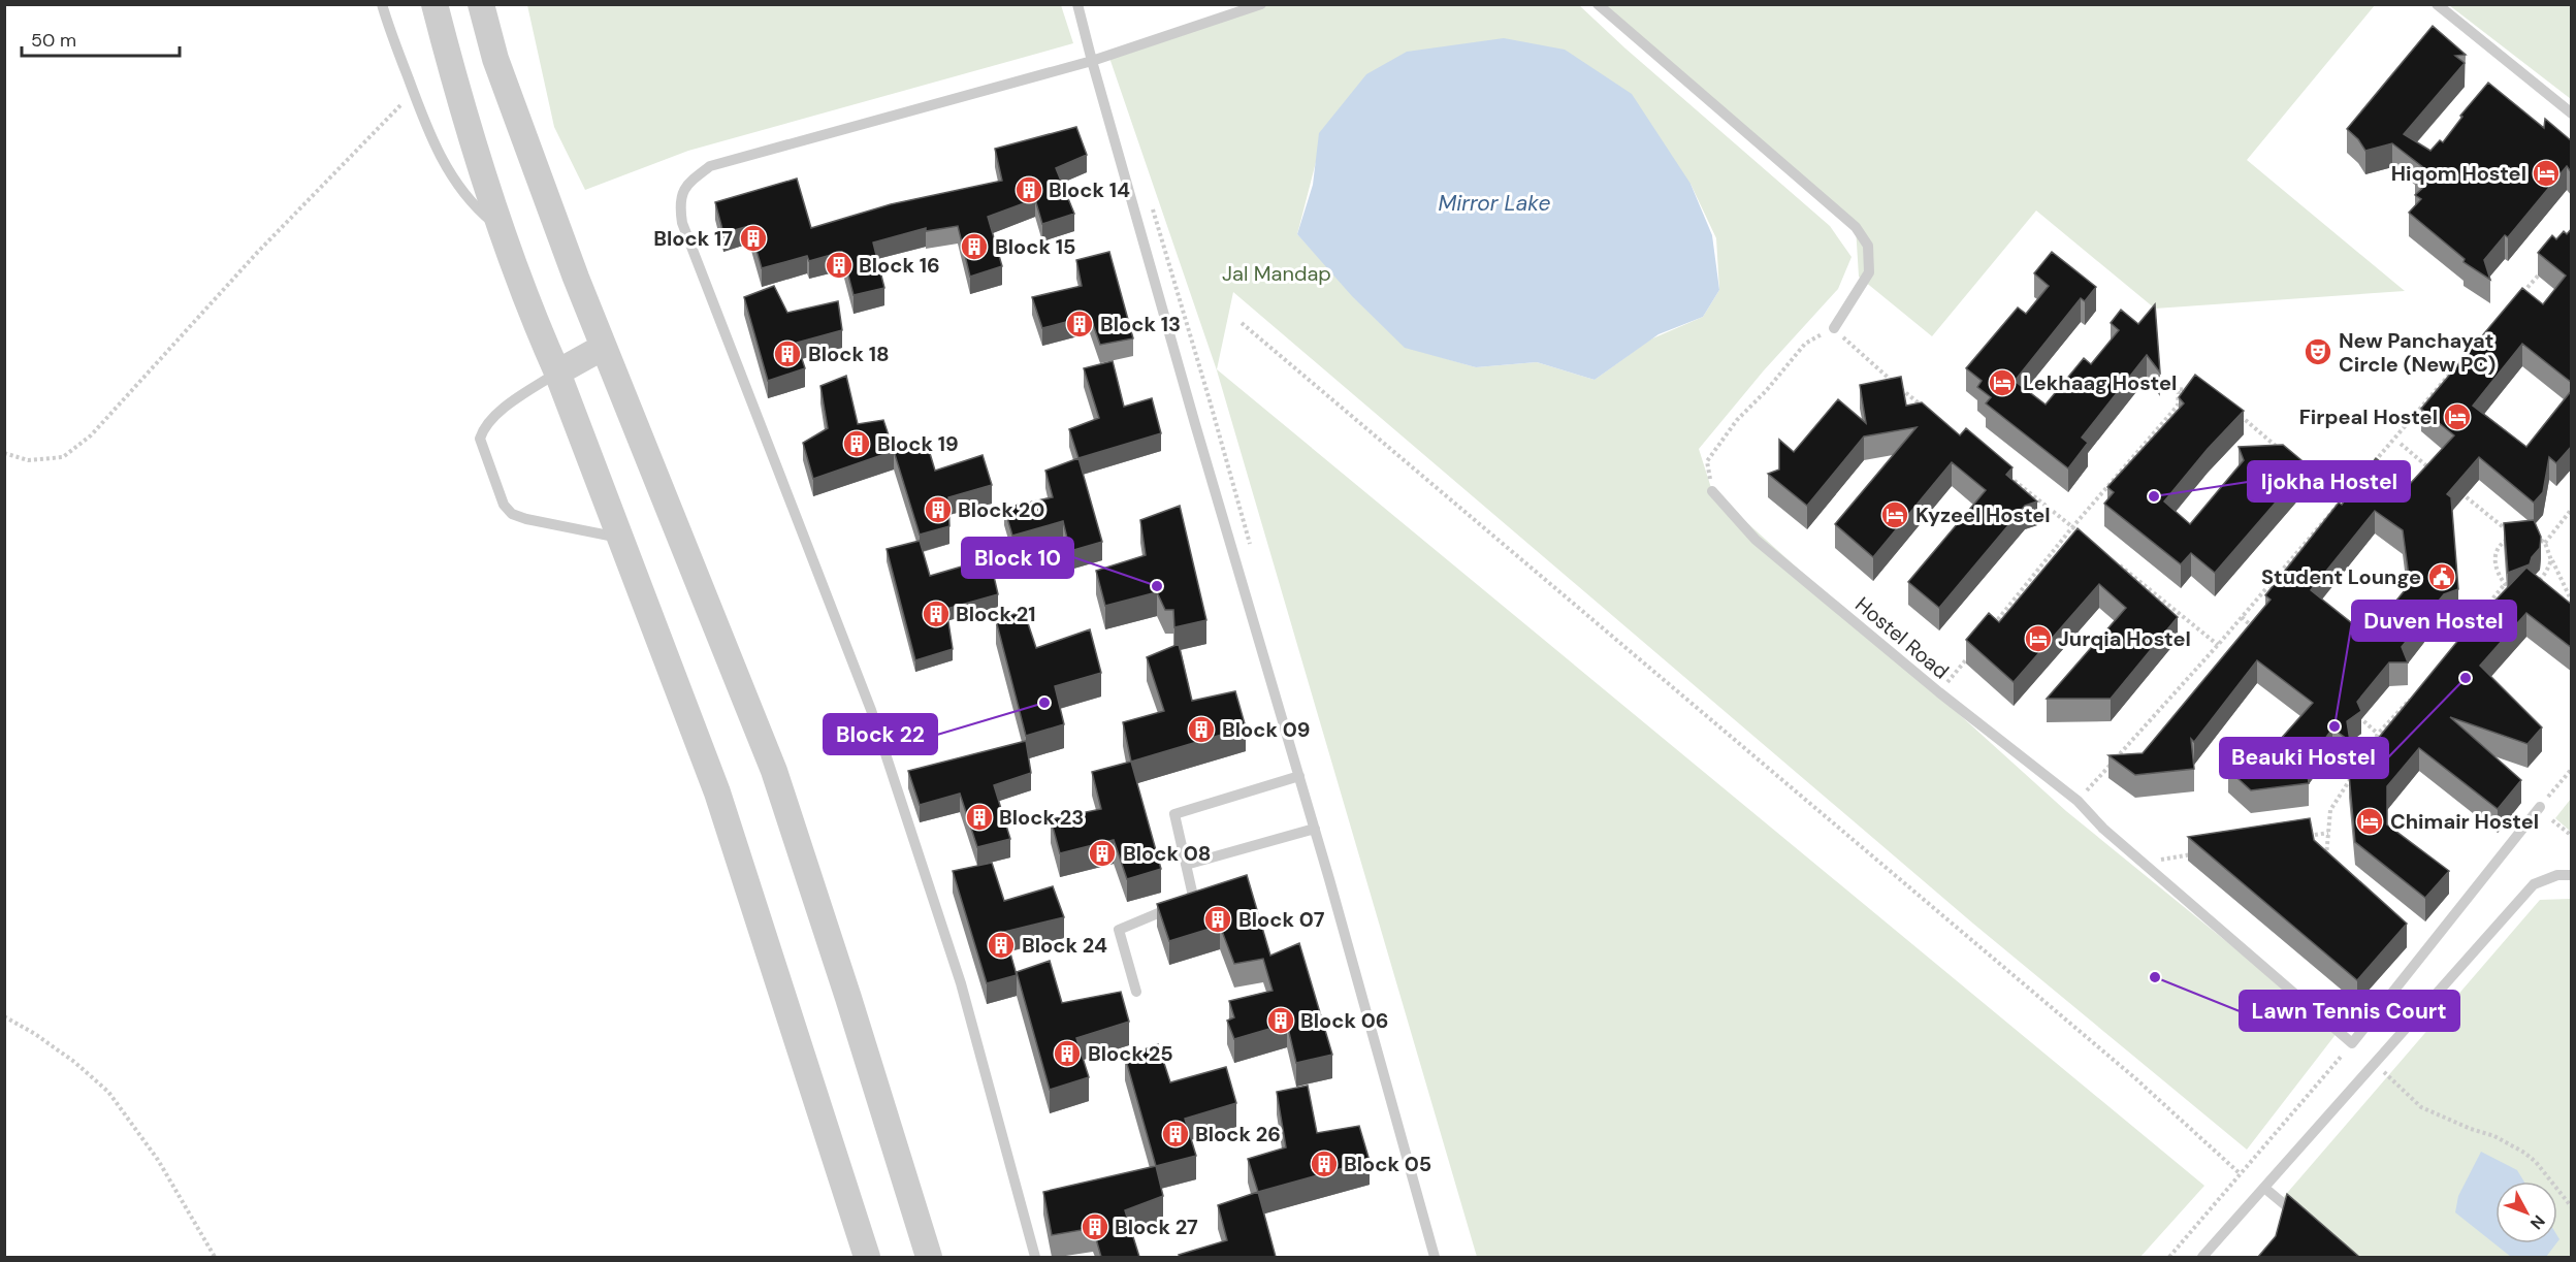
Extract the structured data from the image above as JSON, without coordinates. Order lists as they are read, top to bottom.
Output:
{
  "streets": {
    "lane": ["Hostel Road"]
  },
  "water": ["Mirror Lake"],
  "parks": ["Jal Mandap"],
  "places": {
    "hotel": [
      "Hiqom Hostel",
      "Lekhaag Hostel",
      "Firpeal Hostel",
      "Kyzeel Hostel",
      "Jurqia Hostel",
      "Chimair Hostel"
    ],
    "building": [
      "Block 14",
      "Block 17",
      "Block 15",
      "Block 16",
      "Block 13",
      "Block 18",
      "Block 19",
      "Block 20",
      "Block 21",
      "Block 09",
      "Block 23",
      "Block 08",
      "Block 07",
      "Block 24",
      "Block 06",
      "Block 25",
      "Block 26",
      "Block 05",
      "Block 27"
    ],
    "theatre": ["New Panchayat Circle (New PC)"],
    "other": [
      "Ijokha Hostel",
      "Block 10",
      "Beauki Hostel",
      "Block 22",
      "Duven Hostel",
      "Lawn Tennis Court"
    ],
    "public building": ["Student Lounge"]
  },
  "scale_bar": "50 m",
  "north": "bottom right"
}
